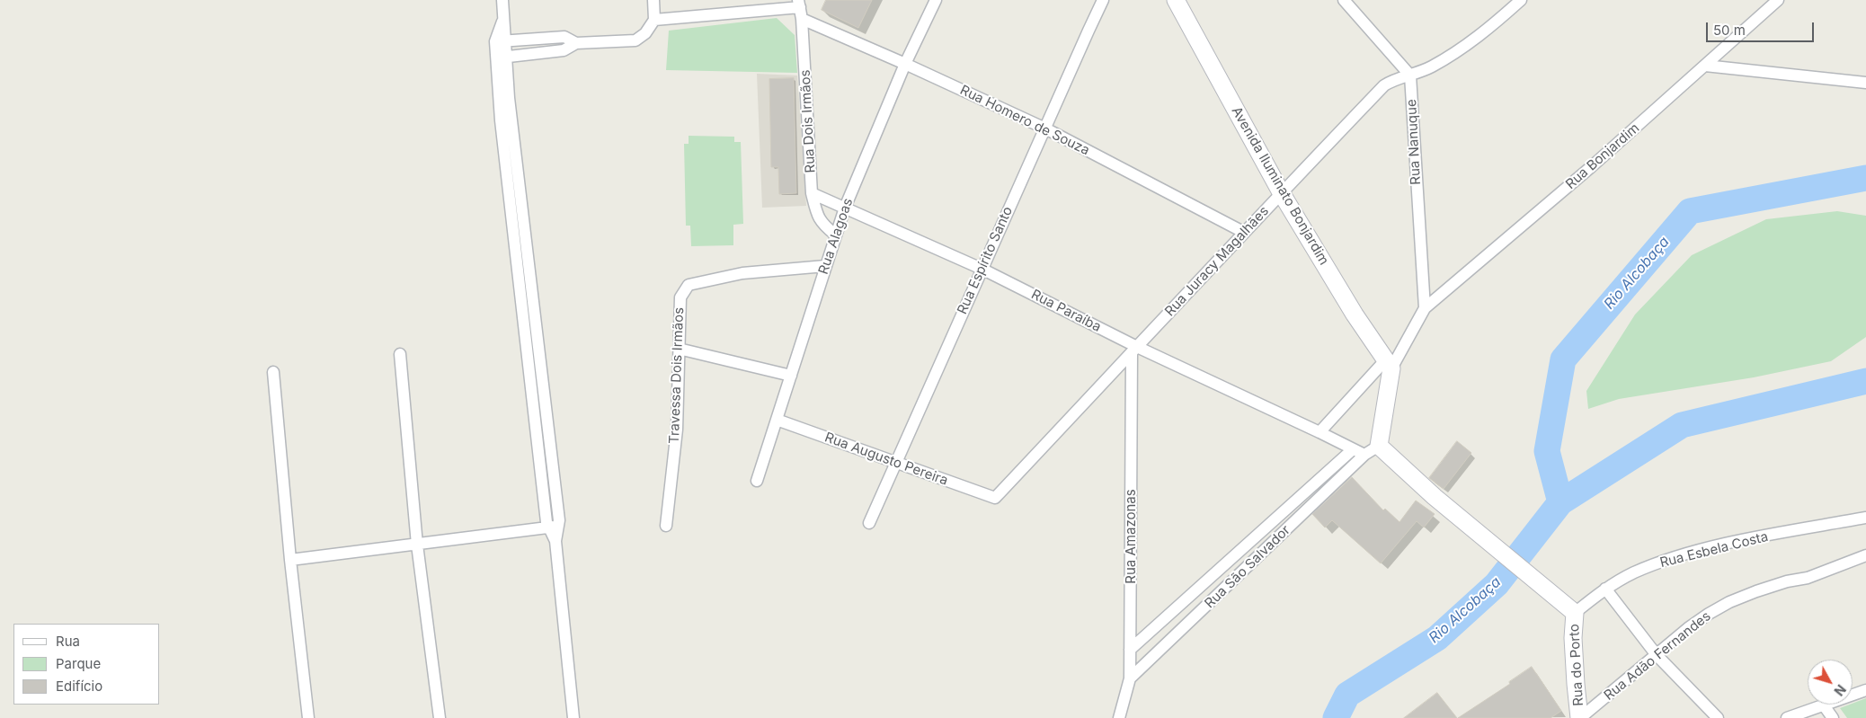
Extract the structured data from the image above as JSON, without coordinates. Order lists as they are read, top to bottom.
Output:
{
  "streets": {
    "street": [
      "Rua Homero de Souza",
      "Rua Dois Irmãos",
      "Rua Nanuque",
      "Rua Bonjardim",
      "Avenida Iluminato Bonjardim",
      "Rua Alagoas",
      "Rua Espírito Santo",
      "Rua Juracy Magalhães",
      "Rua Paraíba",
      "Travessa Dois Irmãos",
      "Rua Augusto Pereira",
      "Rua Amazonas",
      "Rua Esbela Costa",
      "Rua São Salvador",
      "Rua Adão Fernandes",
      "Rua do Porto"
    ]
  },
  "crossings": [
    ["Rua Homero de Souza", "Rua Dois Irmãos"],
    ["Rua Homero de Souza", "Rua Alagoas"],
    ["Rua Homero de Souza", "Rua Espírito Santo"],
    ["Rua Homero de Souza", "Rua Juracy Magalhães"],
    ["Rua Dois Irmãos", "Rua Alagoas"],
    ["Rua Dois Irmãos", "Rua Paraíba"],
    ["Rua Nanuque", "Rua Bonjardim"],
    ["Rua Nanuque", "Rua Juracy Magalhães"],
    ["Avenida Iluminato Bonjardim", "Rua Juracy Magalhães"],
    ["Rua Alagoas", "Rua Paraíba"],
    ["Rua Alagoas", "Travessa Dois Irmãos"],
    ["Rua Alagoas", "Rua Augusto Pereira"],
    ["Rua Espírito Santo", "Rua Paraíba"],
    ["Rua Espírito Santo", "Rua Augusto Pereira"],
    ["Rua Juracy Magalhães", "Rua Paraíba"],
    ["Rua Juracy Magalhães", "Rua Augusto Pereira"],
    ["Rua Juracy Magalhães", "Rua Amazonas"],
    ["Rua Paraíba", "Rua Amazonas"],
    ["Rua Paraíba", "Rua São Salvador"],
    ["Rua Amazonas", "Rua São Salvador"],
    ["Rua Esbela Costa", "Rua do Porto"],
    ["Rua Adão Fernandes", "Rua do Porto"]
  ],
  "water": ["Rio Alcobaça"],
  "legend": ["Rua", "Parque", "Edifício"],
  "scale_bar": "50 m",
  "north": "bottom right"
}
